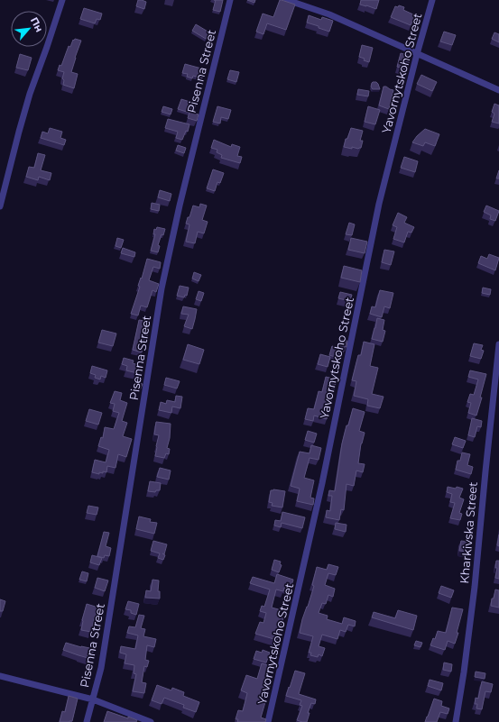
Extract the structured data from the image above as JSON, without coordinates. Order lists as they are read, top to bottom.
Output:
{
  "streets": {
    "street": ["Pisenna Street", "Yavornytskoho Street", "Kharkivska Street"]
  },
  "north": "top right"
}
